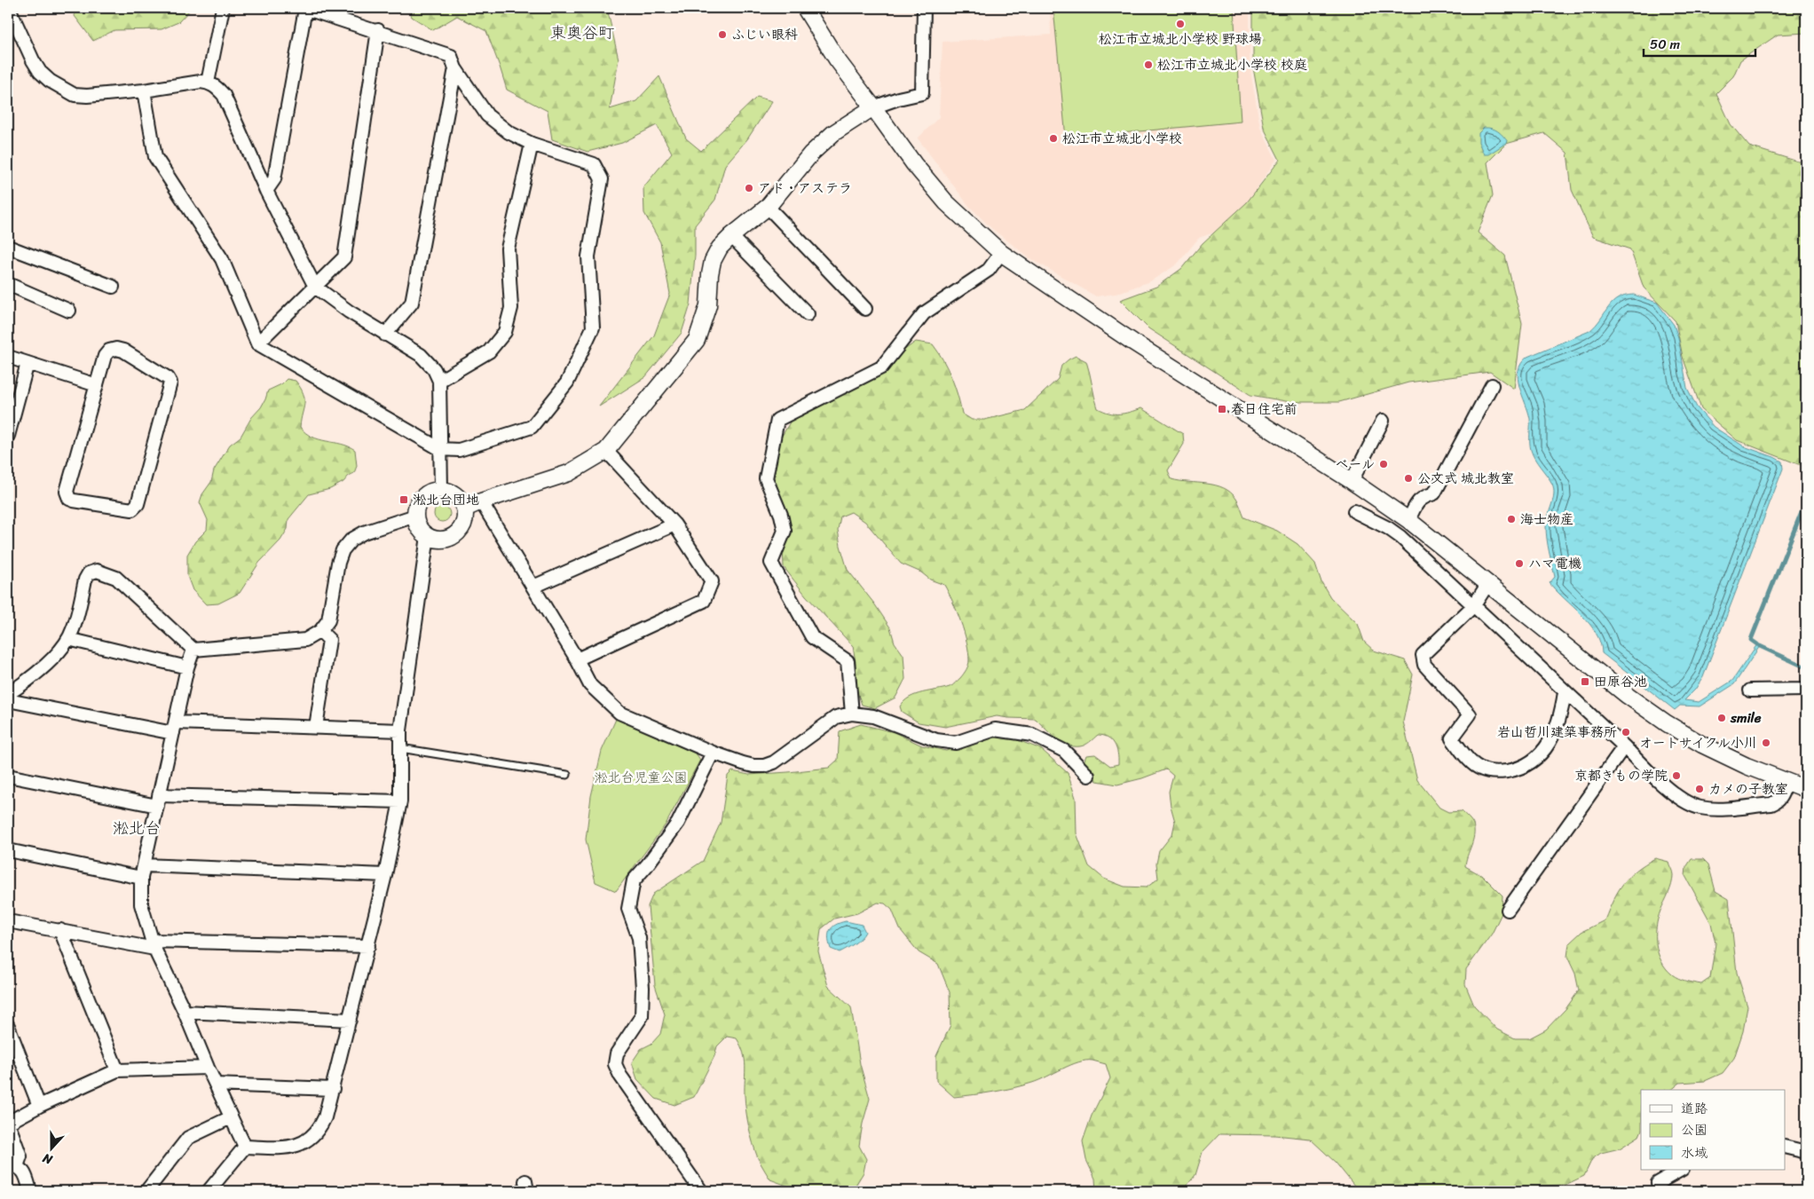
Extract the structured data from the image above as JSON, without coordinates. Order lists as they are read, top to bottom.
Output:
{
  "districts": ["東奥谷町", "淞北台"],
  "parks": ["淞北台児童公園"],
  "places": {
    "other": [
      "松江市立城北小学校 野球場",
      "ふじい眼科",
      "松江市立城北小学校 校庭",
      "松江市立城北小学校",
      "アド・アステラ",
      "ベール",
      "公文式 城北教室",
      "海士物産",
      "ハマ電機",
      "smile",
      "岩山哲川建築事務所",
      "オートサイクル小川",
      "京都きもの学院",
      "カメの子教室"
    ],
    "transit": ["春日住宅前", "淞北台団地", "田原谷池"]
  },
  "legend": ["道路", "公園", "水域"],
  "scale_bar": "50 m",
  "north": "bottom"
}
